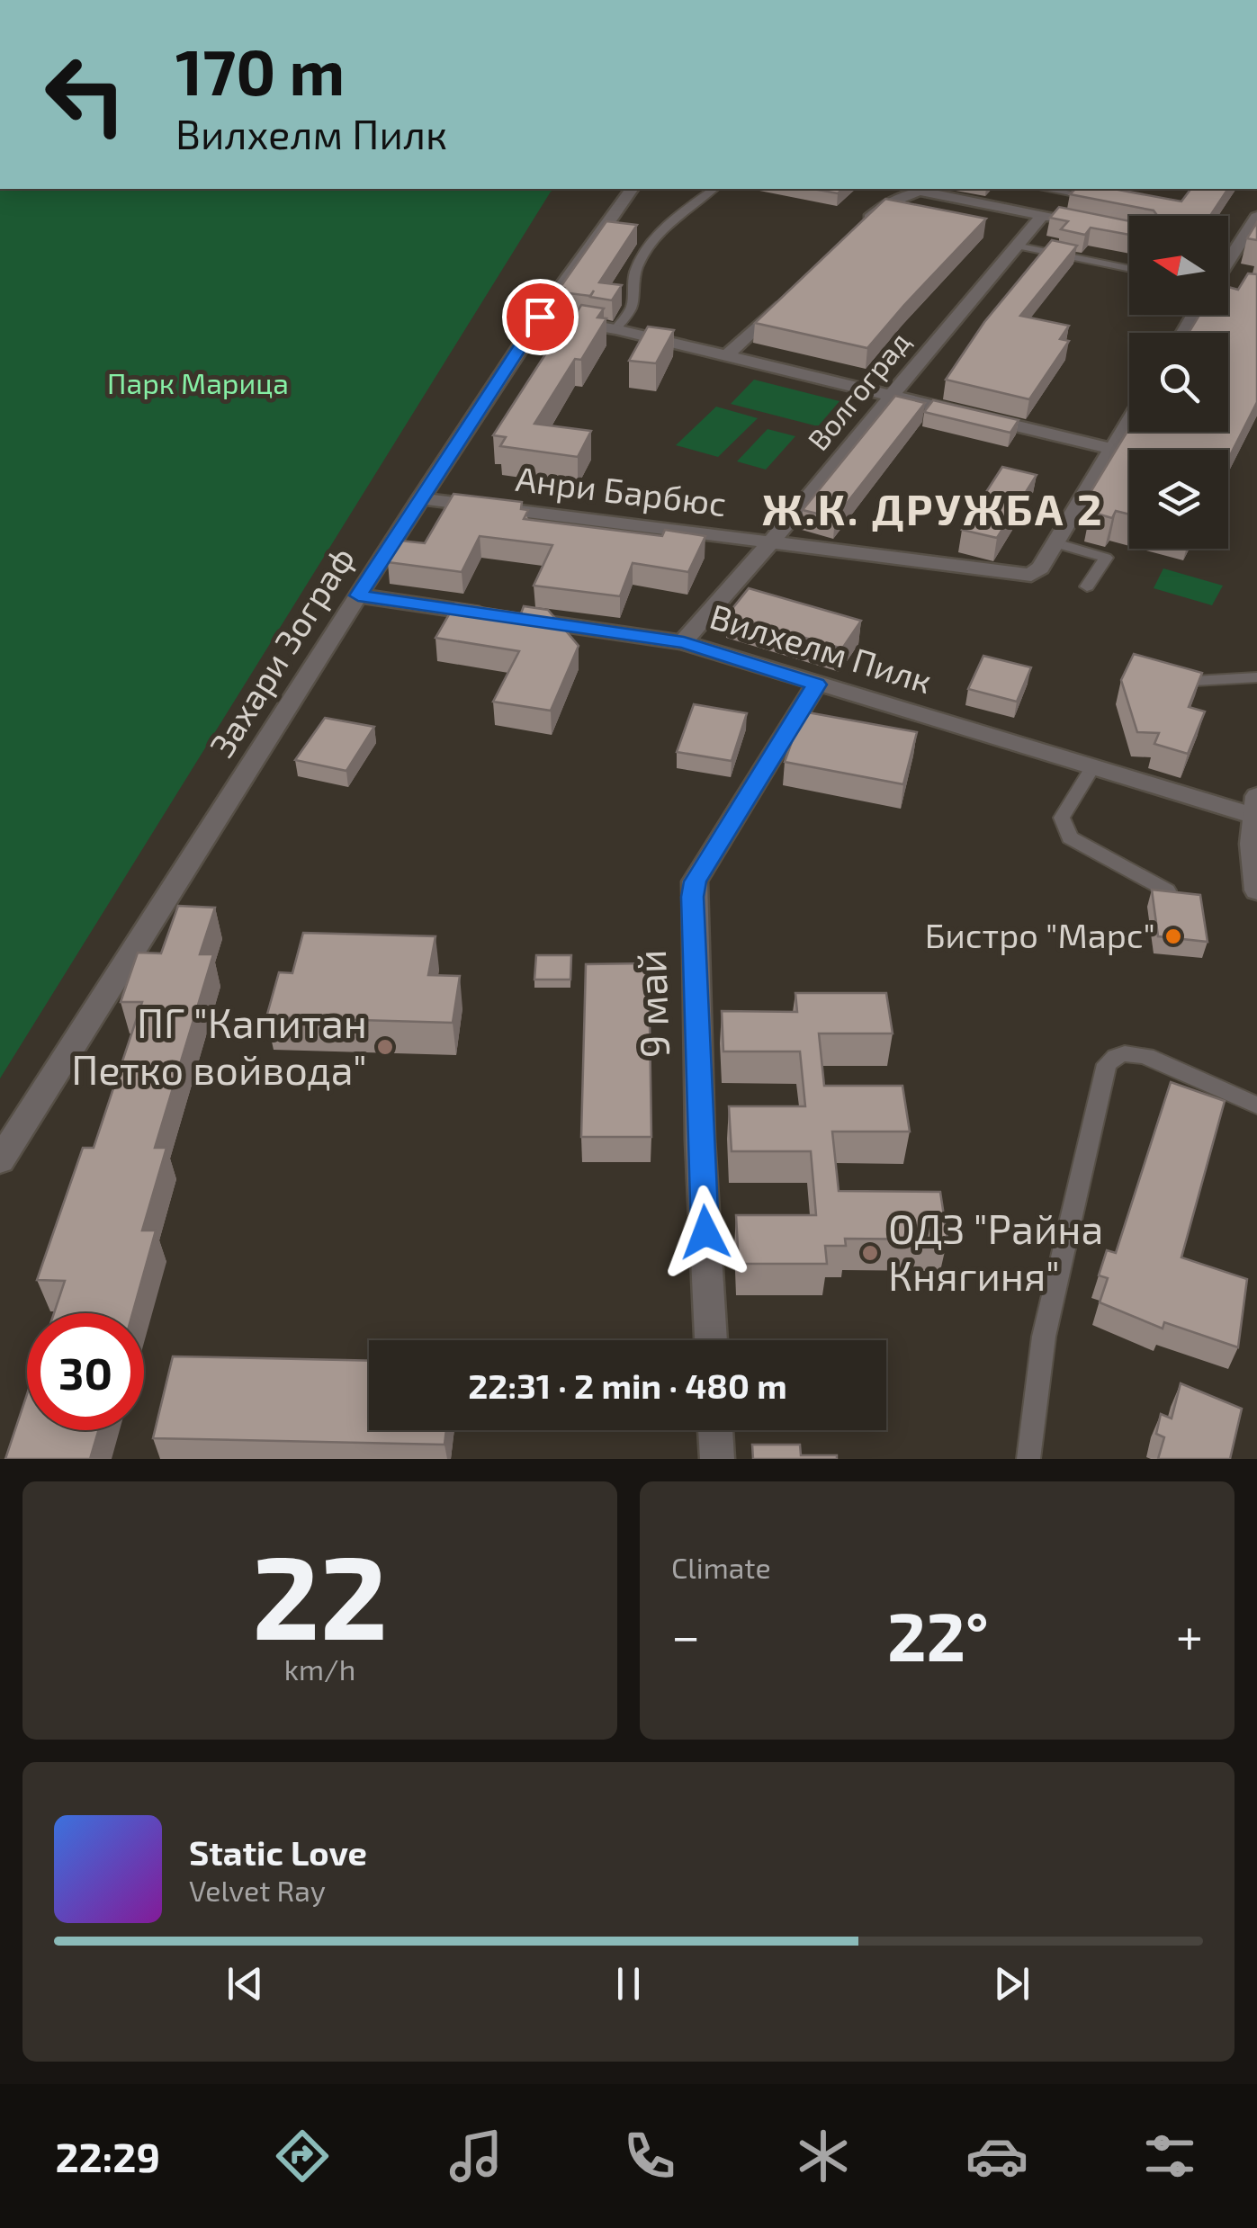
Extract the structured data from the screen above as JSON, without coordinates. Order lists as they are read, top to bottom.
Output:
{
  "streets": {
    "street": [
      "Волгоград",
      "Анри Барбюс",
      "Вилхелм Пилк",
      "Захари Зограф",
      "9 май"
    ]
  },
  "crossings": [
    ["Волгоград", "Анри Барбюс"],
    ["Волгоград", "Вилхелм Пилк"],
    ["Анри Барбюс", "Захари Зограф"],
    ["Вилхелм Пилк", "Захари Зограф"],
    ["Вилхелм Пилк", "9 май"]
  ],
  "districts": ["Ж.К. ДРУЖБА 2"],
  "parks": ["Парк Марица"],
  "places": ["Бистро \"Марс\"", "ПГ \"Капитан Петко войвода\"", "ОДЗ \"Райна Княгиня\""],
  "north": "left",
  "page": {
    "turn": ["170 m", "Вилхелм Пилк"],
    "limit": "30",
    "trip": "22:31 · 2 min · 480 m",
    "tile": [
      ["22", "km/h"],
      "Climate"
    ],
    "heat": ["−", "22°", "+"],
    "song": ["Static Love", "Velvet Ray"],
    "tabs": "22:29"
  }
}
